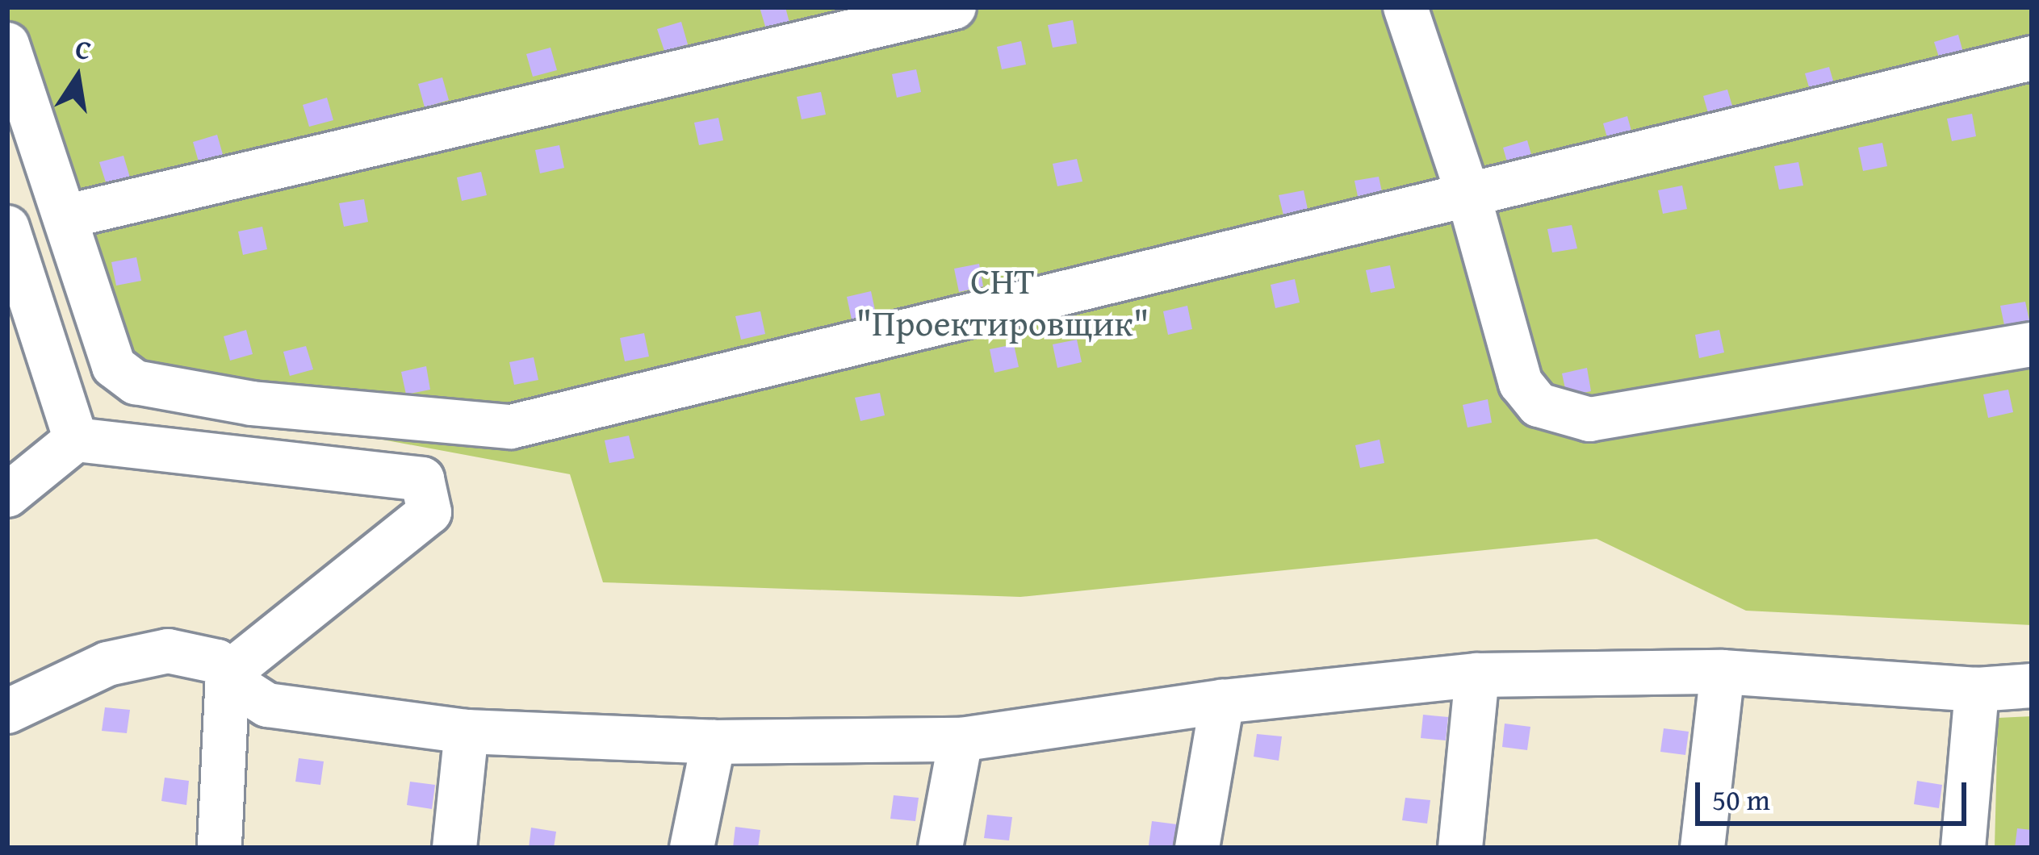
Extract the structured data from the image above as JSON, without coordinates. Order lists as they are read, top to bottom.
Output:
{
  "parks": ["СНТ \"Проектировщик\""],
  "scale_bar": "50 m",
  "north": "top"
}
